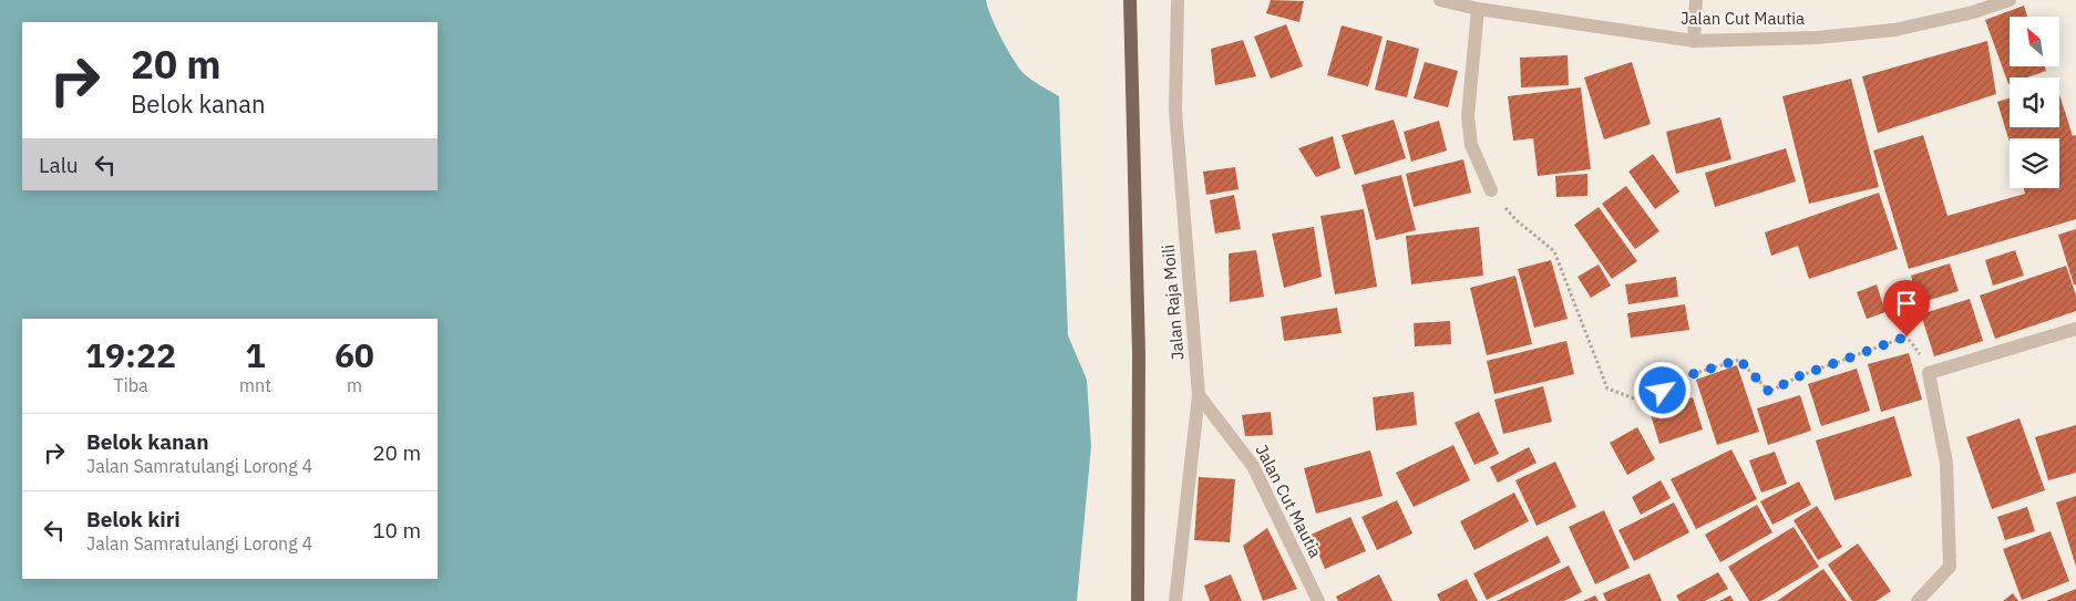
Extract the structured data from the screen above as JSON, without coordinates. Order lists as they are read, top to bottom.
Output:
{
  "streets": {
    "street": ["Jalan Cut Mautia", "Jalan Raja Moili"]
  },
  "crossings": [
    ["Jalan Cut Mautia", "Jalan Raja Moili"]
  ],
  "north": "top left",
  "page": {
    "turn": ["20 m", "Belok kanan"],
    "then": "Lalu",
    "eta": [
      "19:22",
      "Tiba",
      "1",
      "mnt",
      "60",
      "m"
    ],
    "list": [
      {
        "name": "Belok kanan",
        "note": "Jalan Samratulangi Lorong 4",
        "value": "20 m"
      },
      {
        "name": "Belok kiri",
        "note": "Jalan Samratulangi Lorong 4",
        "value": "10 m"
      }
    ]
  }
}
